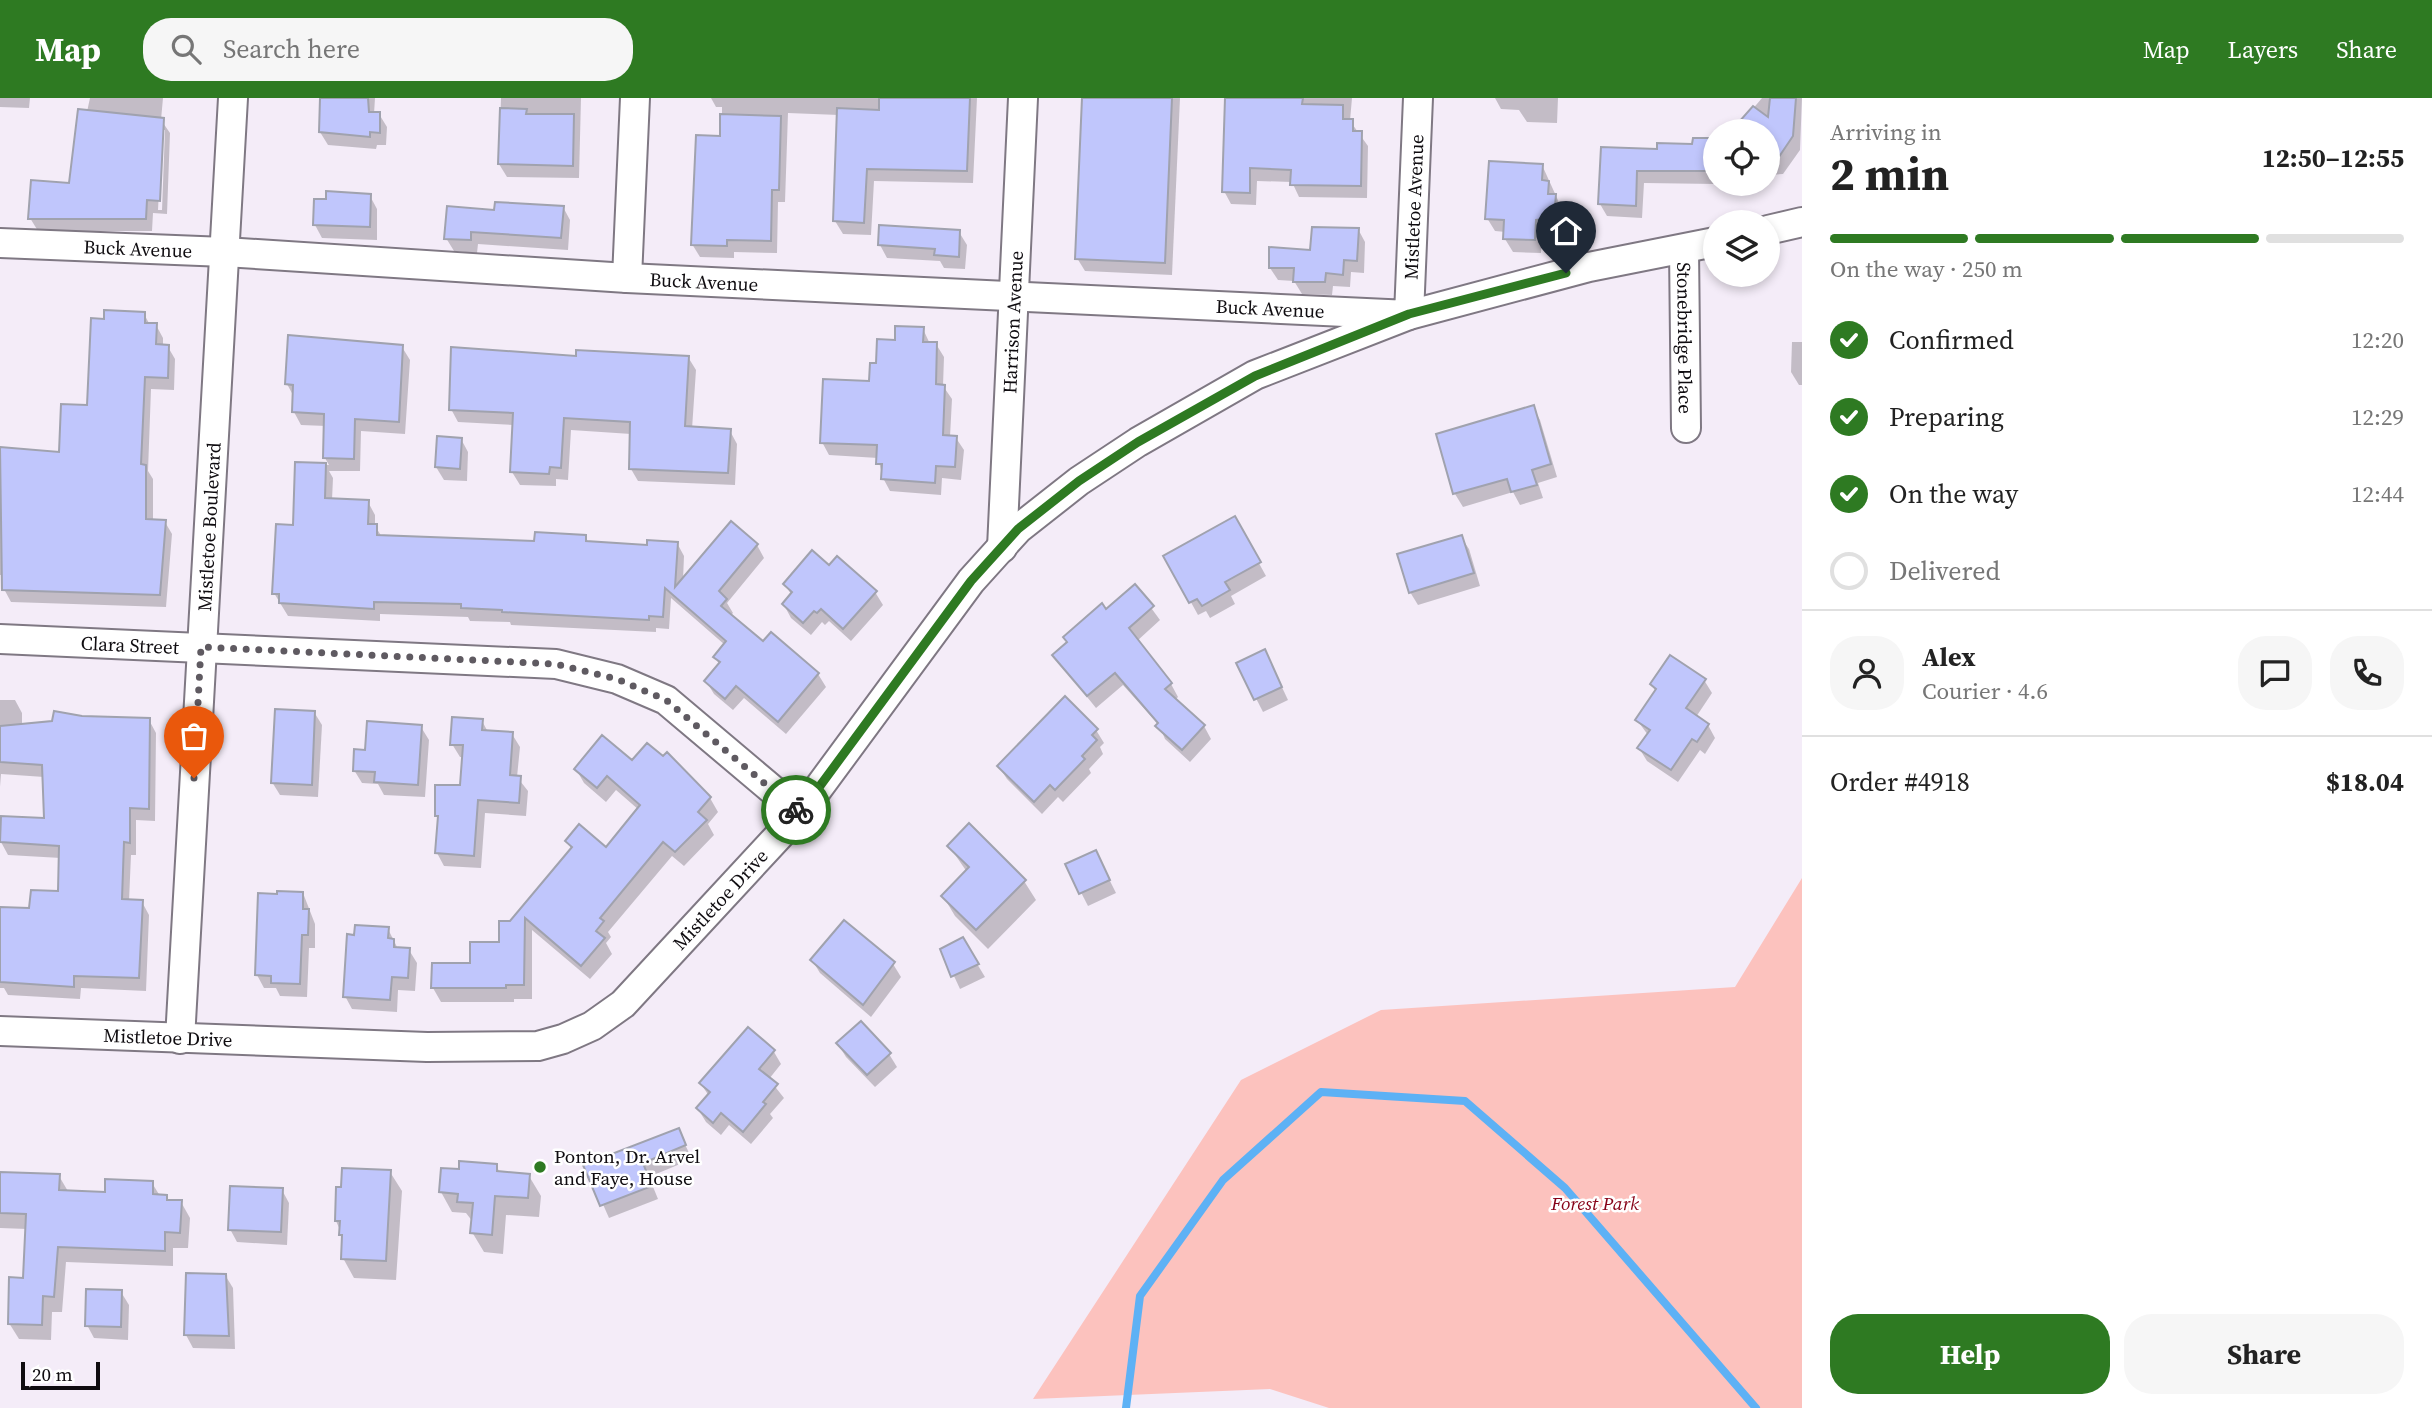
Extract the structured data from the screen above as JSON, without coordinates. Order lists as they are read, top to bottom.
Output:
{
  "streets": {
    "street": [
      "Mistletoe Avenue",
      "Buck Avenue",
      "Harrison Avenue",
      "Stonebridge Place",
      "Mistletoe Boulevard",
      "Clara Street",
      "Mistletoe Drive"
    ]
  },
  "crossings": [
    ["Mistletoe Avenue", "Buck Avenue"],
    ["Mistletoe Avenue", "Mistletoe Drive"],
    ["Buck Avenue", "Harrison Avenue"],
    ["Buck Avenue", "Mistletoe Boulevard"],
    ["Buck Avenue", "Mistletoe Drive"],
    ["Harrison Avenue", "Mistletoe Drive"],
    ["Stonebridge Place", "Mistletoe Drive"],
    ["Mistletoe Boulevard", "Clara Street"],
    ["Mistletoe Boulevard", "Mistletoe Drive"],
    ["Clara Street", "Mistletoe Drive"]
  ],
  "parks": ["Forest Park"],
  "places": ["Ponton, Dr. Arvel and Faye, House"],
  "scale_bar": "20 m",
  "page": {
    "header": "Map",
    "search": "Search here",
    "nav": ["Map", "Layers", "Share"],
    "heading": ["2 min", "Arriving in", "12:50–12:55"],
    "panel": [
      "Alex",
      "Courier · 4.6",
      "Order #4918",
      "$18.04"
    ],
    "bar": "On the way · 250 m",
    "list": [
      ["Confirmed", "12:20"],
      ["Preparing", "12:29"],
      ["On the way", "12:44"],
      "Delivered"
    ],
    "buttons": ["Help", "Share"],
    "scale": "20 m"
  }
}
